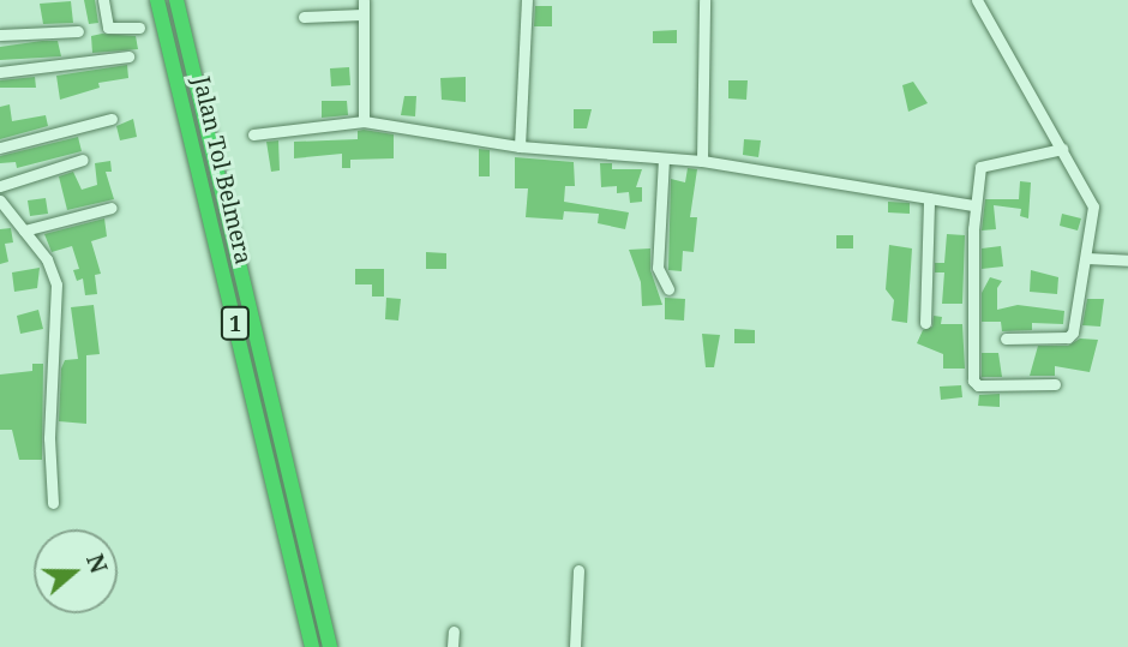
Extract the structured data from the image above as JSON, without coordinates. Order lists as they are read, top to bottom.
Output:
{
  "streets": {
    "highway": ["Jalan Tol Belmera", "1"]
  },
  "north": "right"
}
